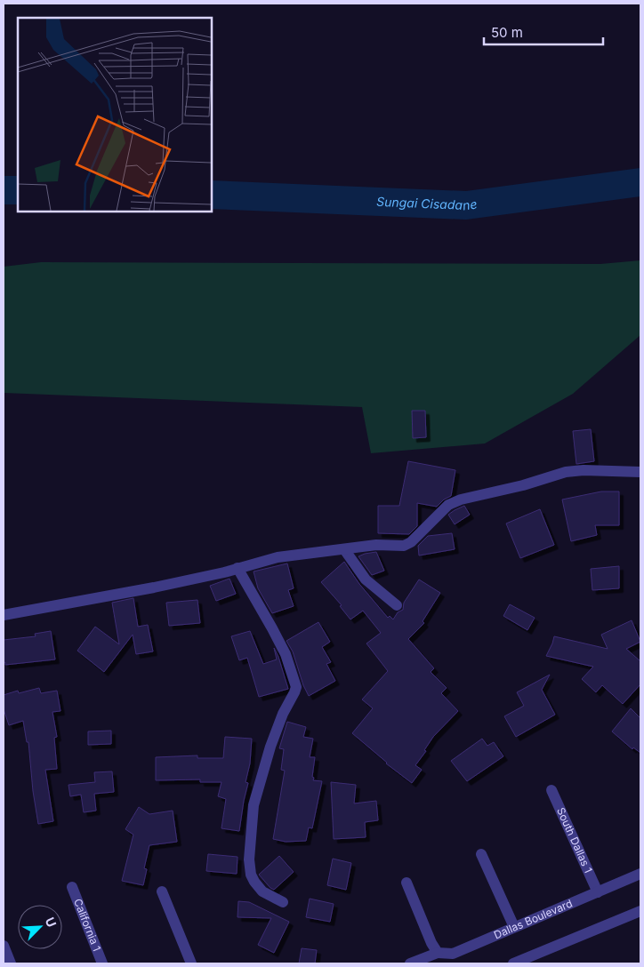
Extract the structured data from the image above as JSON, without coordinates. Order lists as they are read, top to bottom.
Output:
{
  "streets": {
    "street": ["South Dallas 1", "Dallas Boulevard", "California 1"]
  },
  "crossings": [
    ["South Dallas 1", "Dallas Boulevard"]
  ],
  "water": ["Sungai Cisadane"],
  "scale_bar": "50 m",
  "north": "top right"
}
